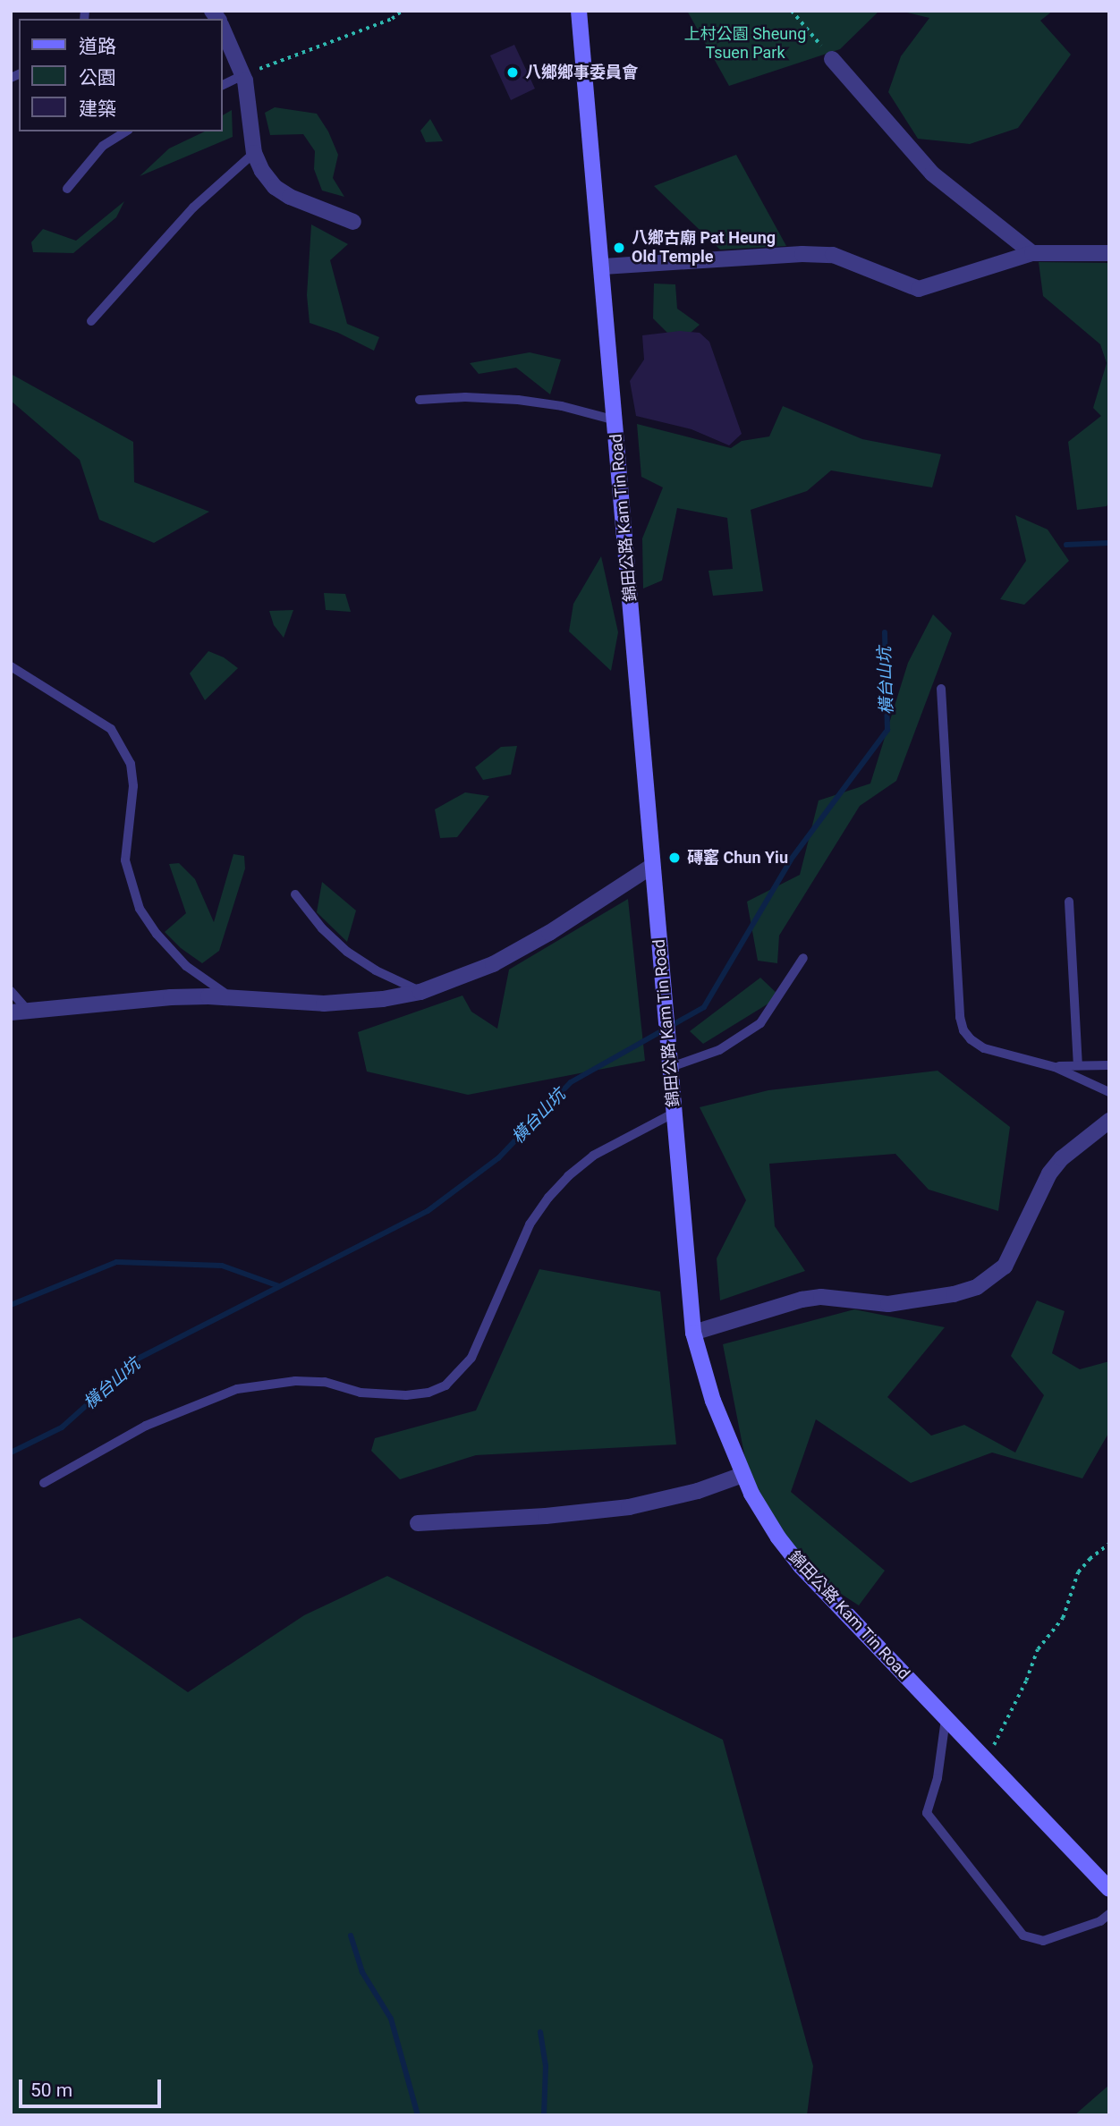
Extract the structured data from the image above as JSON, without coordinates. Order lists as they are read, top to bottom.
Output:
{
  "streets": {
    "main road": ["錦田公路 Kam Tin Road"]
  },
  "water": ["橫台山坑"],
  "parks": ["上村公園 Sheung Tsuen Park"],
  "places": ["八鄉鄉事委員會", "八鄉古廟 Pat Heung Old Temple", "磚窰 Chun Yiu"],
  "legend": ["道路", "公園", "建築"],
  "scale_bar": "50 m"
}
